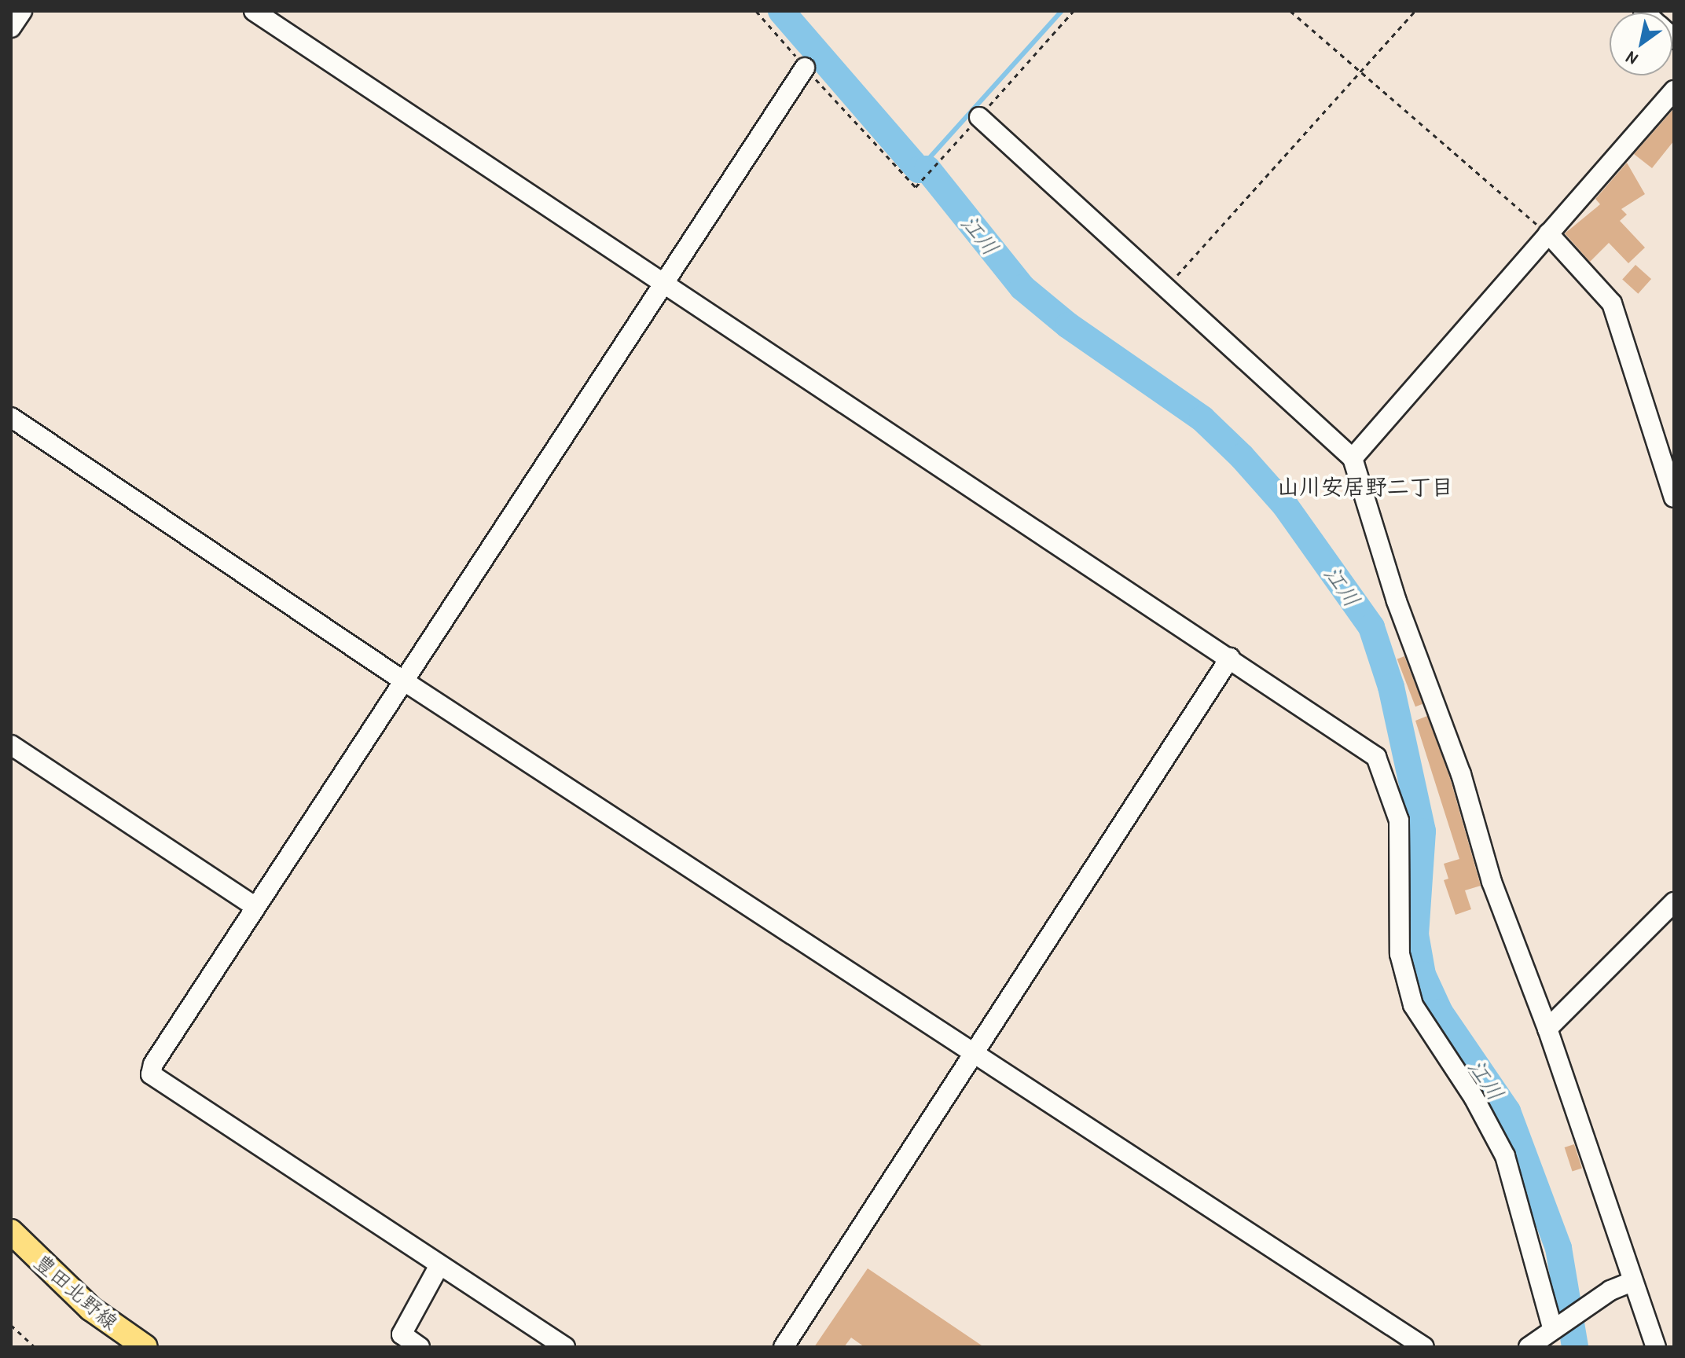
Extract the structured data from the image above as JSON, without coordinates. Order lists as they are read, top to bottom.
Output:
{
  "streets": {
    "main road": ["豊田北野線"]
  },
  "districts": ["山川安居野二丁目"],
  "water": ["江川"],
  "north": "bottom left"
}
